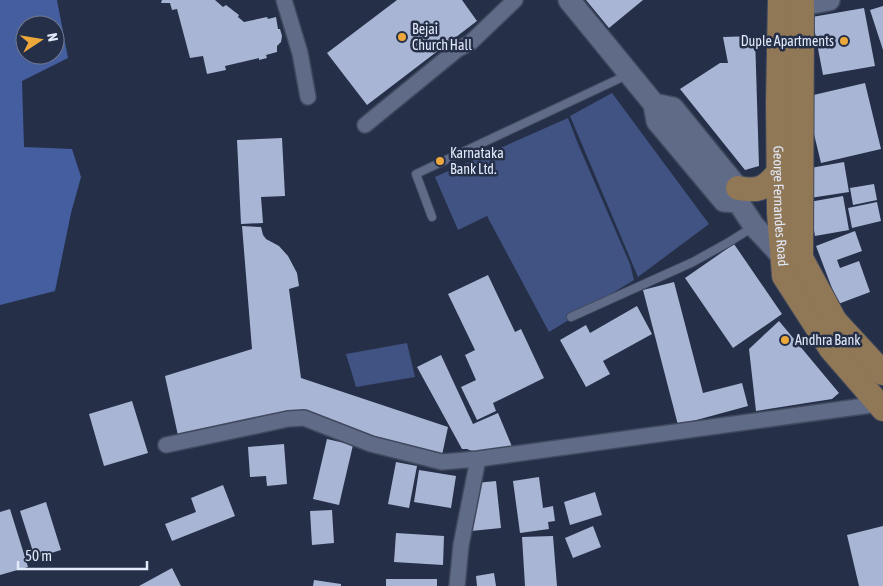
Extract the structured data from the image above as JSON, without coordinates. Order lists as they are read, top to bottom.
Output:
{
  "streets": {
    "main road": ["George Fernandes Road"]
  },
  "places": [
    "Bejai Church Hall",
    "Duple Apartments",
    "Karnataka Bank Ltd.",
    "Andhra Bank"
  ],
  "scale_bar": "50 m",
  "north": "right"
}
